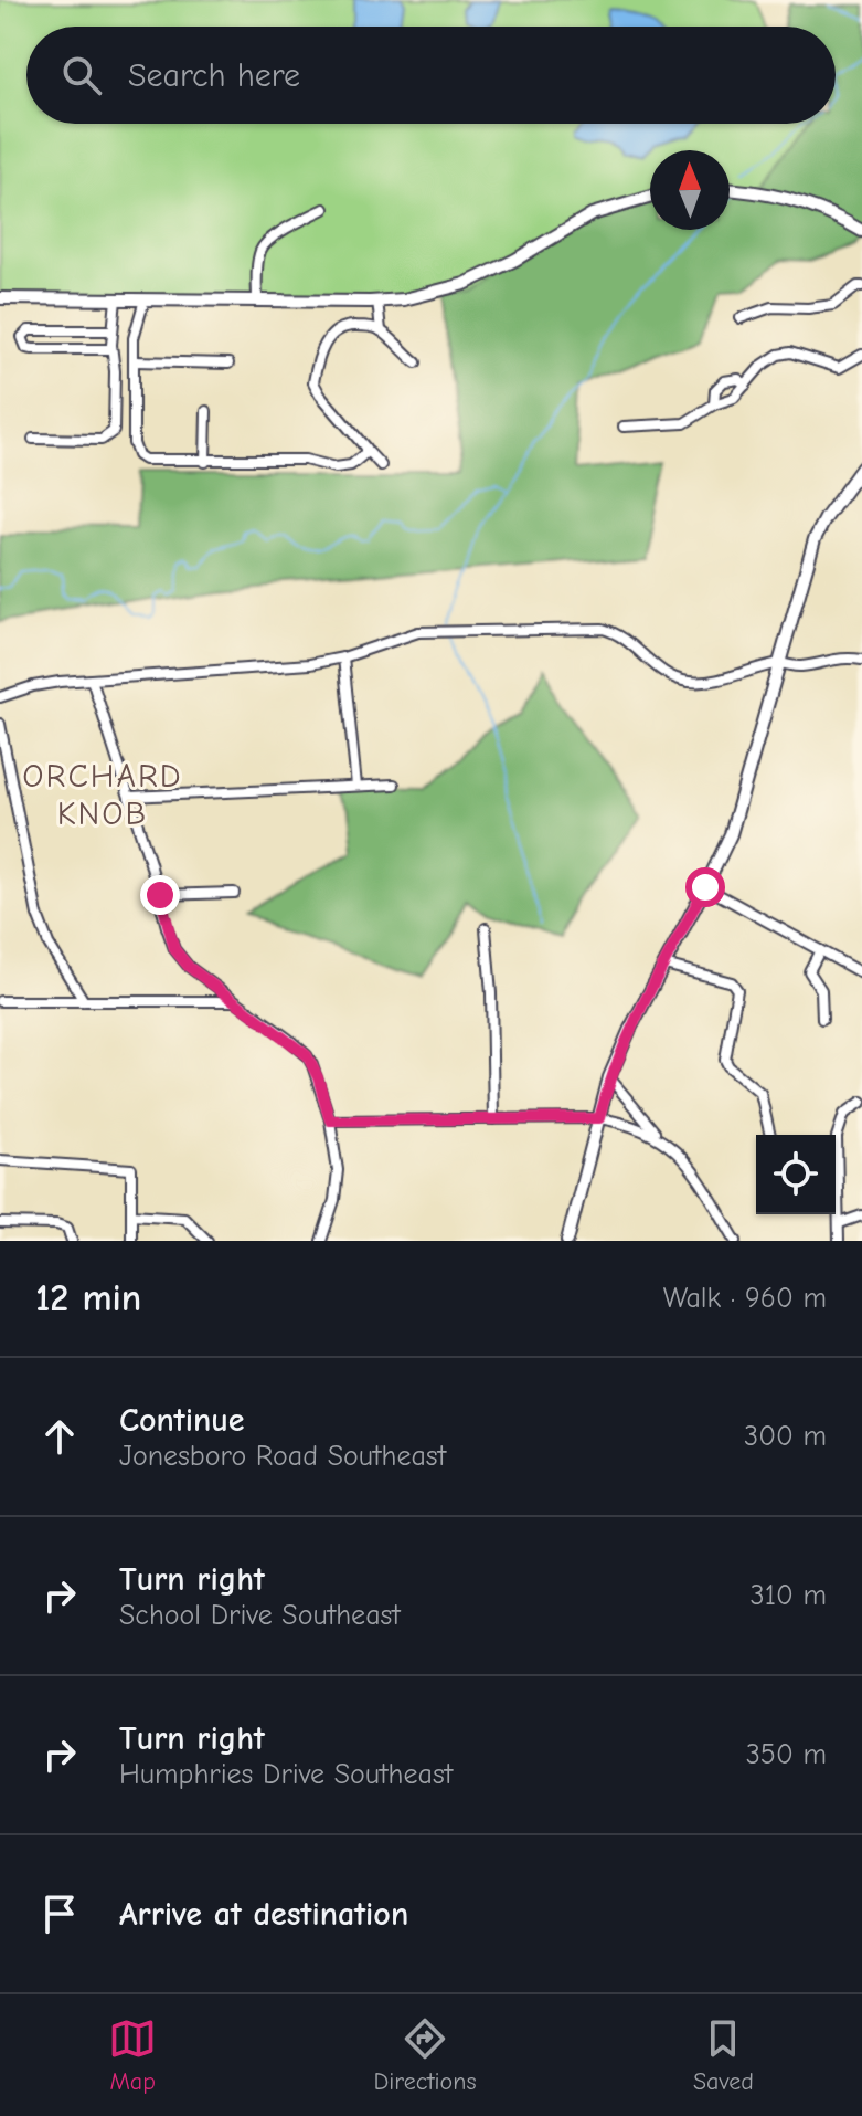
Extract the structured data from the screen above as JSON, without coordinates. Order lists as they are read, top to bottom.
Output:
{
  "districts": ["ORCHARD KNOB"],
  "north": "top",
  "page": {
    "search": "Search here",
    "heading": ["12 min", "Walk · 960 m"],
    "list": [
      ["Continue", "Jonesboro Road Southeast", "300 m"],
      ["Turn right", "School Drive Southeast", "310 m"],
      ["Turn right", "Humphries Drive Southeast", "350 m"],
      "Arrive at destination"
    ],
    "nav": ["Map", "Directions", "Saved"]
  }
}
